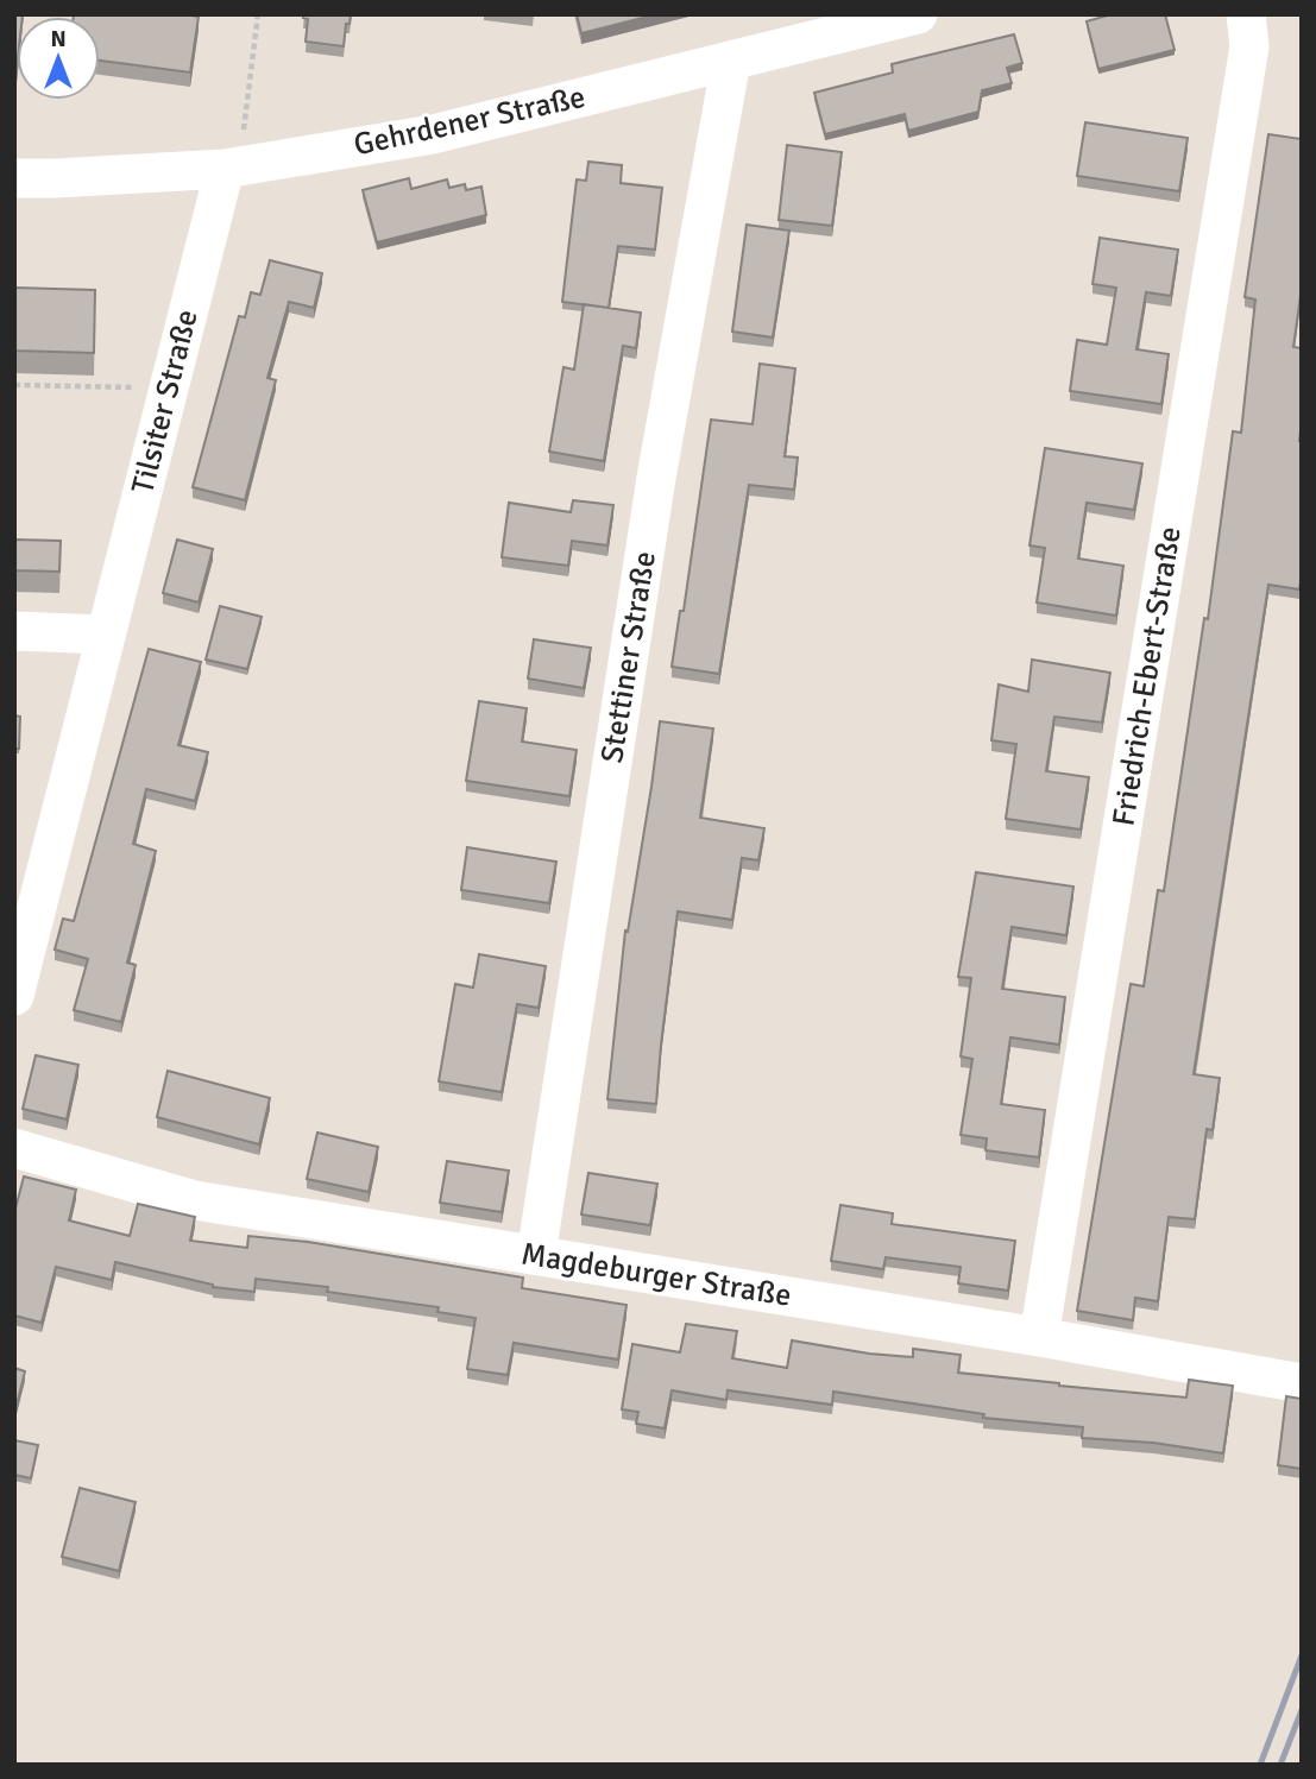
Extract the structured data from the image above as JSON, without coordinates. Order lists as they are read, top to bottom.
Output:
{
  "streets": {
    "street": [
      "Gehrdener Straße",
      "Tilsiter Straße",
      "Stettiner Straße",
      "Friedrich-Ebert-Straße",
      "Magdeburger Straße"
    ]
  },
  "crossings": [
    ["Gehrdener Straße", "Tilsiter Straße"],
    ["Gehrdener Straße", "Stettiner Straße"],
    ["Stettiner Straße", "Magdeburger Straße"],
    ["Friedrich-Ebert-Straße", "Magdeburger Straße"]
  ],
  "north": "top"
}
